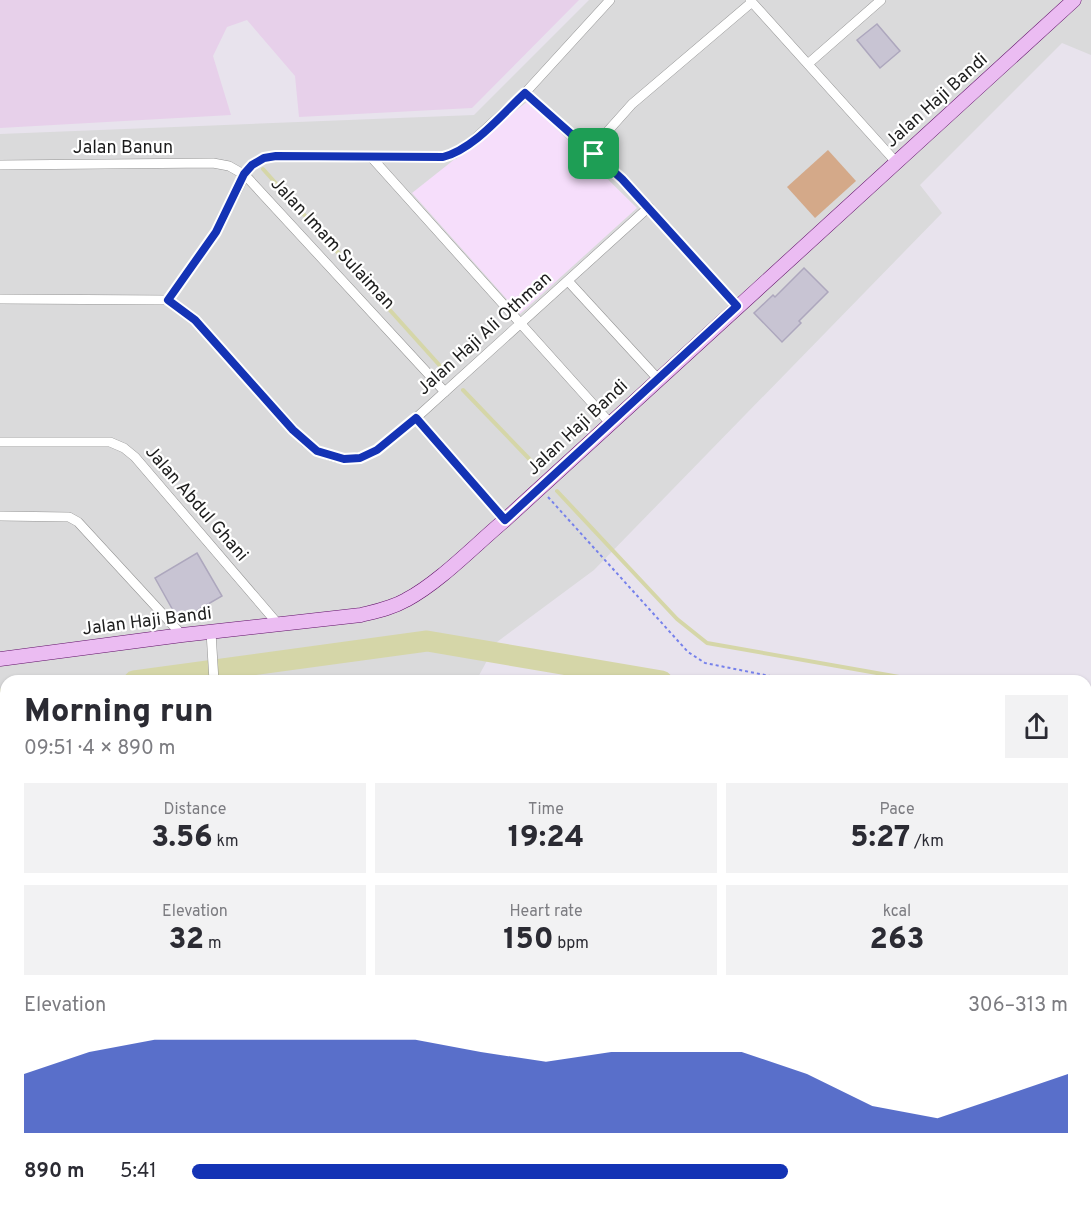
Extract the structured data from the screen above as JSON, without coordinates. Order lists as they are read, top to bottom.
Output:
{
  "streets": {
    "street": [
      "Jalan Haji Bandi",
      "Jalan Banun",
      "Jalan Imam Sulaiman",
      "Jalan Haji Ali Othman",
      "Jalan Abdul Ghani"
    ]
  },
  "crossings": [
    ["Jalan Haji Bandi", "Jalan Abdul Ghani"],
    ["Jalan Banun", "Jalan Imam Sulaiman"],
    ["Jalan Imam Sulaiman", "Jalan Haji Ali Othman"]
  ],
  "page": {
    "heading": ["Morning run", "09:51 · 4 × 890 m"],
    "stats": [
      ["Distance", "3.56 km"],
      ["Time", "19:24"],
      ["Pace", "5:27 /km"],
      ["Elevation", "32 m"],
      ["Heart rate", "150 bpm"],
      ["kcal", "263"]
    ],
    "chart": ["Elevation", "306–313 m"],
    "list": [
      {
        "name": "890 m",
        "note": "5:41"
      }
    ]
  }
}
